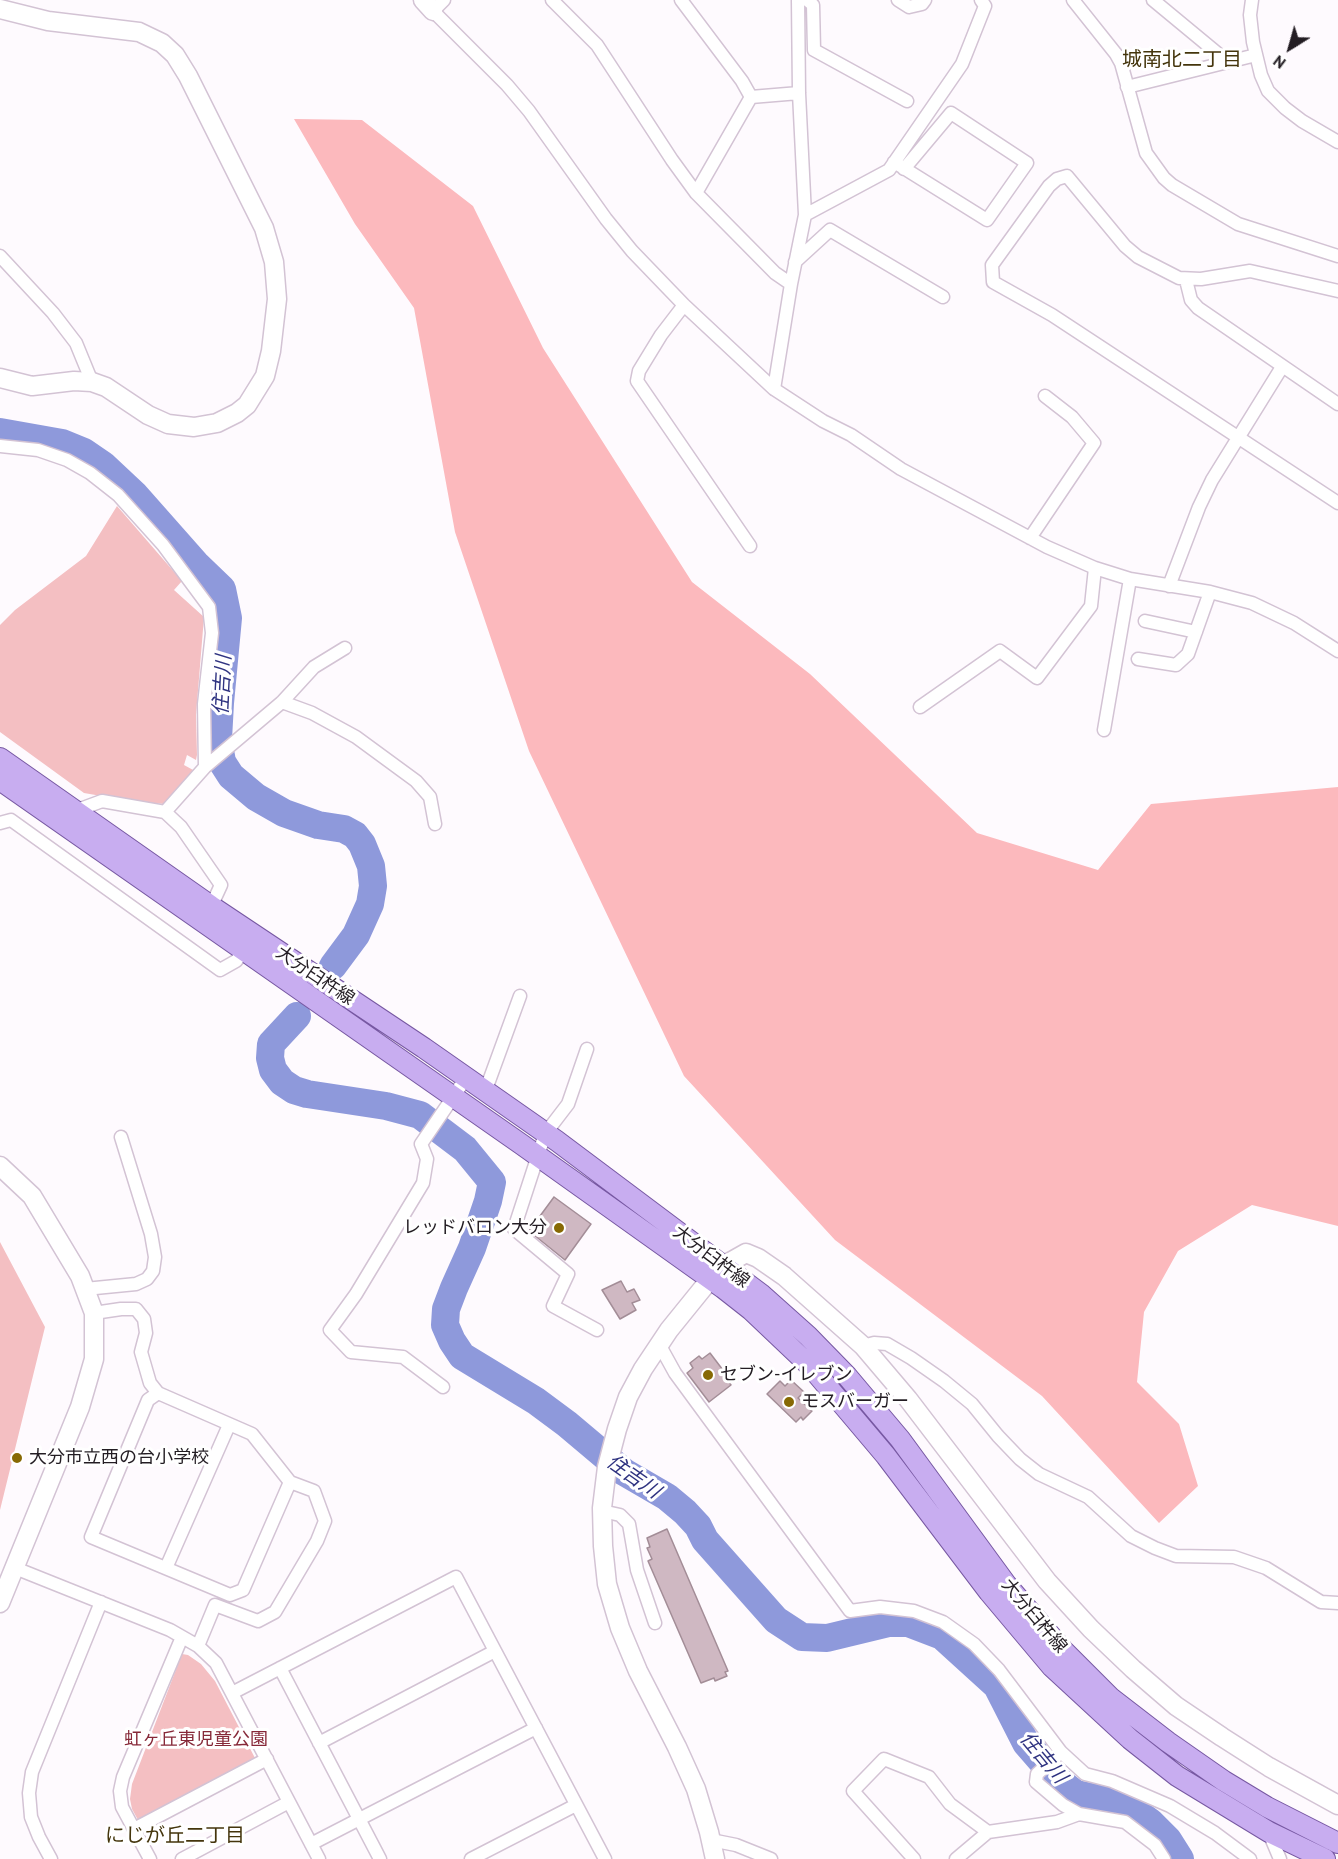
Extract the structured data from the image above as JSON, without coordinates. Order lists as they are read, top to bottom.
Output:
{
  "streets": {
    "main road": ["大分臼杵線"]
  },
  "districts": ["城南北二丁目", "にじが丘二丁目"],
  "water": ["住吉川"],
  "parks": ["虹ヶ丘東児童公園"],
  "places": [
    "レッドバロン大分",
    "セブン-イレブン",
    "モスバーガー",
    "大分市立西の台小学校"
  ],
  "north": "bottom left"
}
